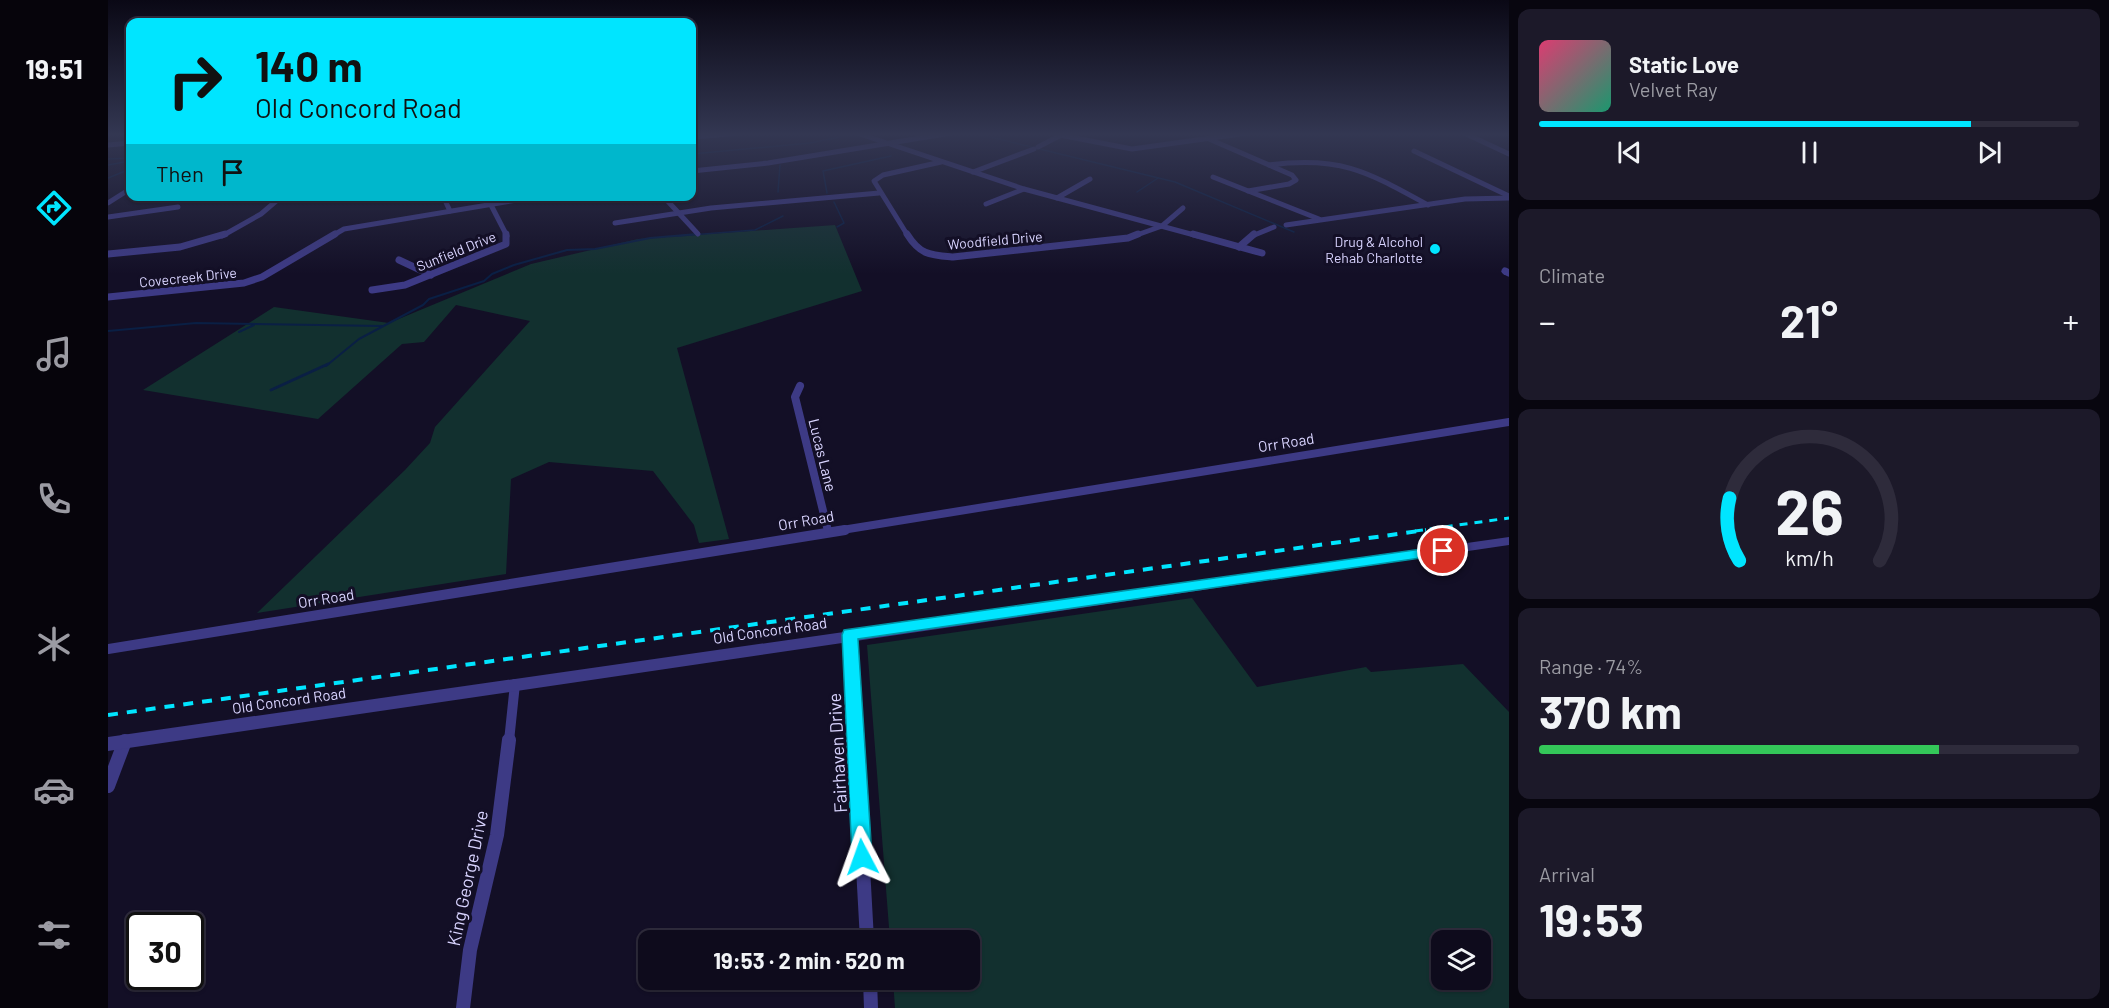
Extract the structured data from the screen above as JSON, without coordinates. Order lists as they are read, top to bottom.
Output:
{
  "streets": {
    "street": [
      "Woodfield Drive",
      "Sunfield Drive",
      "Covecreek Drive",
      "Orr Road",
      "Lucas Lane",
      "Old Concord Road",
      "Fairhaven Drive",
      "King George Drive"
    ]
  },
  "crossings": [
    ["Sunfield Drive", "Covecreek Drive"],
    ["Orr Road", "Lucas Lane"],
    ["Old Concord Road", "Fairhaven Drive"],
    ["Old Concord Road", "King George Drive"]
  ],
  "places": ["Drug & Alcohol Rehab Charlotte"],
  "page": {
    "tabs": "19:51",
    "turn": ["140 m", "Old Concord Road"],
    "song": ["Static Love", "Velvet Ray"],
    "then": "Then",
    "tile": [
      "Climate",
      ["Range · 74%", "370 km"],
      ["Arrival", "19:53"]
    ],
    "heat": ["−", "21°", "+"],
    "limit": "30",
    "trip": "19:53 · 2 min · 520 m",
    "gauge": ["26", "km/h"]
  }
}
